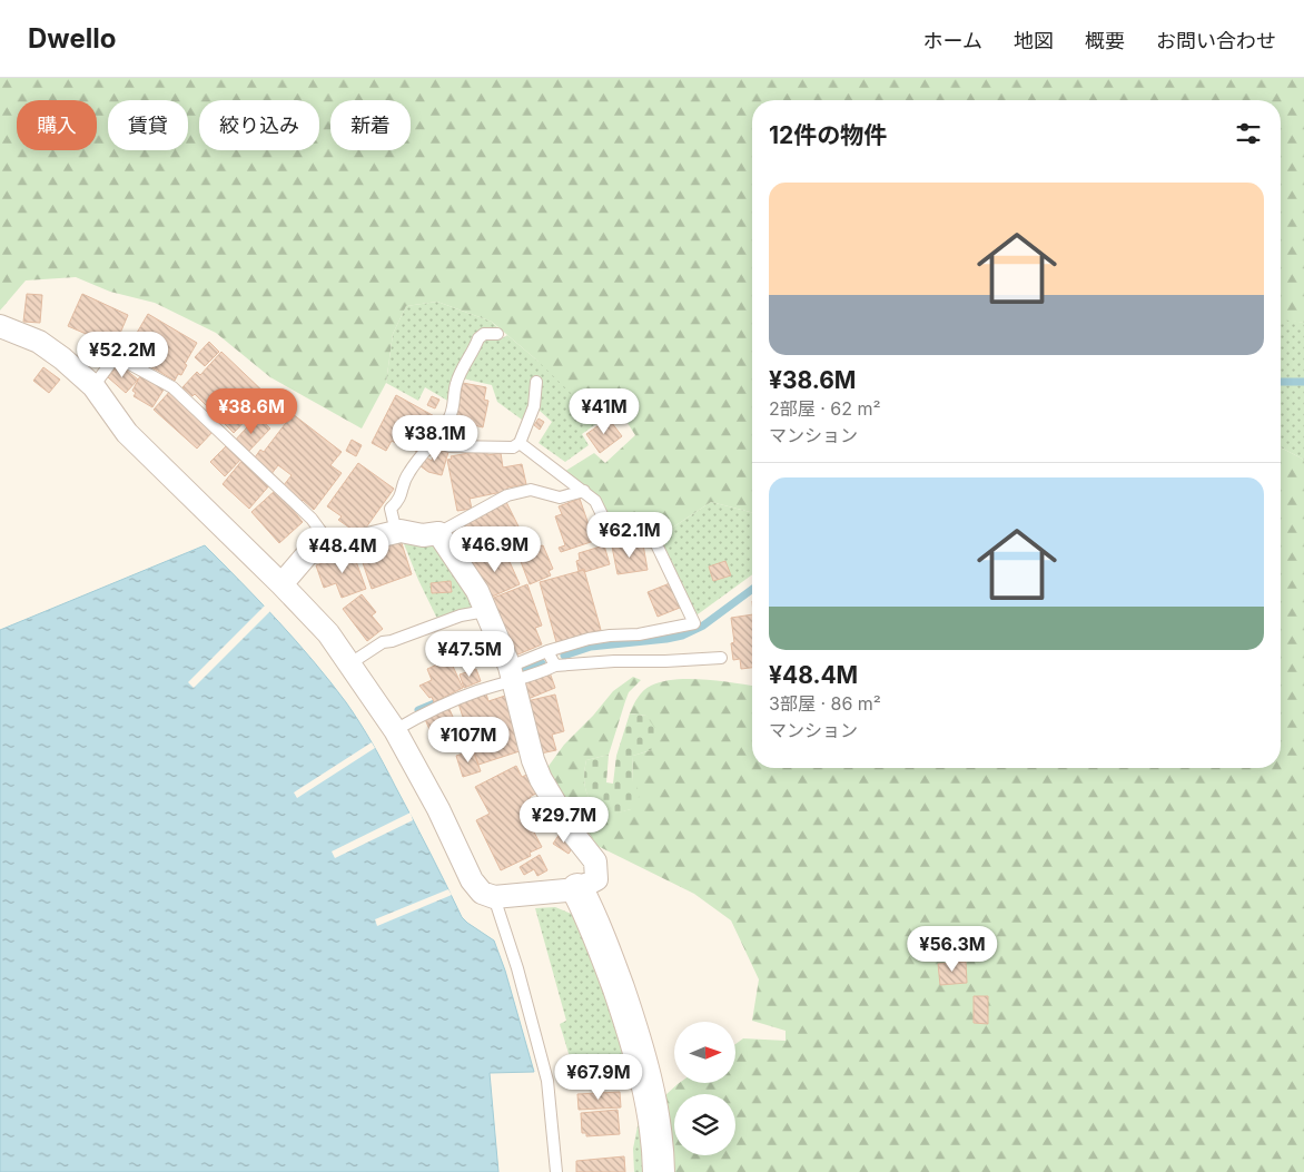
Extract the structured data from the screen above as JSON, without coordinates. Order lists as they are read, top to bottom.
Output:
{
  "north": "right",
  "page": {
    "header": "Dwello",
    "nav": [
      "ホーム",
      "地図",
      "概要",
      "お問い合わせ"
    ],
    "chip": [
      "購入",
      "賃貸",
      "絞り込み",
      "新着"
    ],
    "heading": "12件の物件",
    "list": [
      {
        "name": "¥38.6M",
        "note": "2部屋 · 62 m² · マンション"
      },
      {
        "name": "¥48.4M",
        "note": "3部屋 · 86 m² · マンション"
      }
    ],
    "price": [
      "¥52.2M",
      "¥38.6M",
      "¥41M",
      "¥38.1M",
      "¥62.1M",
      "¥46.9M",
      "¥48.4M",
      "¥47.5M",
      "¥107M",
      "¥29.7M",
      "¥56.3M",
      "¥67.9M"
    ]
  }
}
